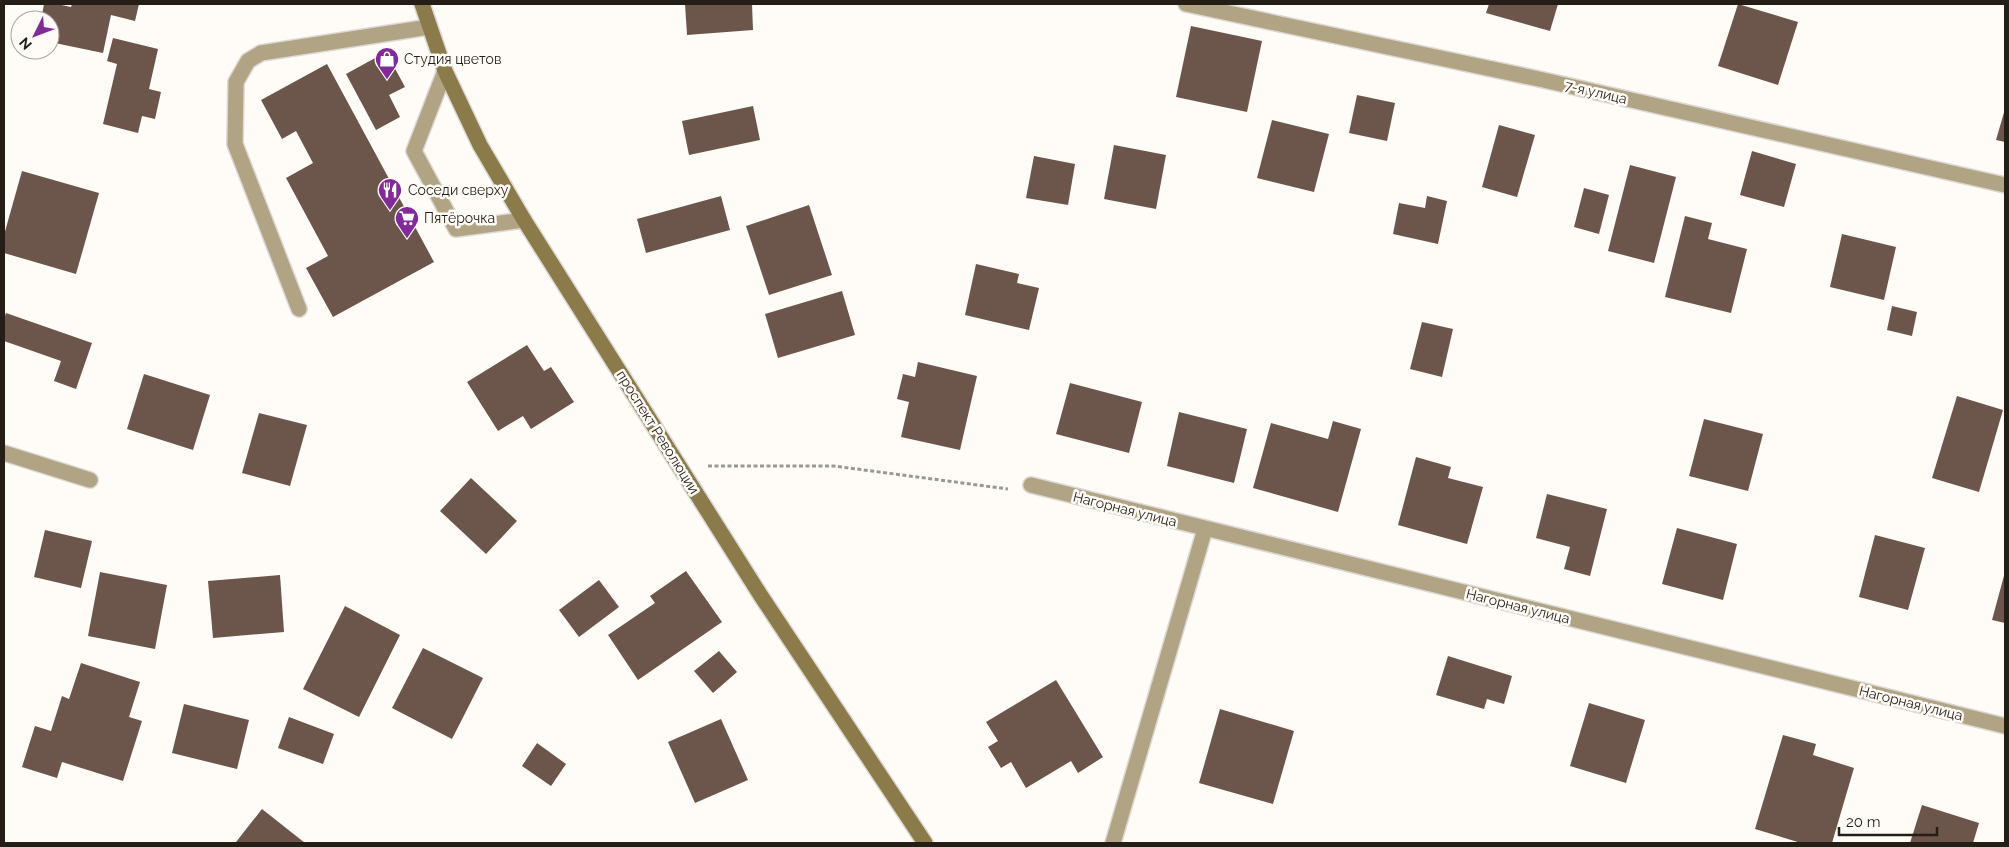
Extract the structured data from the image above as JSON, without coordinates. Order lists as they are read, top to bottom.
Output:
{
  "streets": {
    "street": ["7-я улица", "проспект Революции", "Нагорная улица"]
  },
  "places": {
    "shop": ["Студия цветов"],
    "restaurant": ["Соседи сверху"],
    "supermarket": ["Пятёрочка"]
  },
  "scale_bar": "20 m",
  "north": "bottom left"
}
